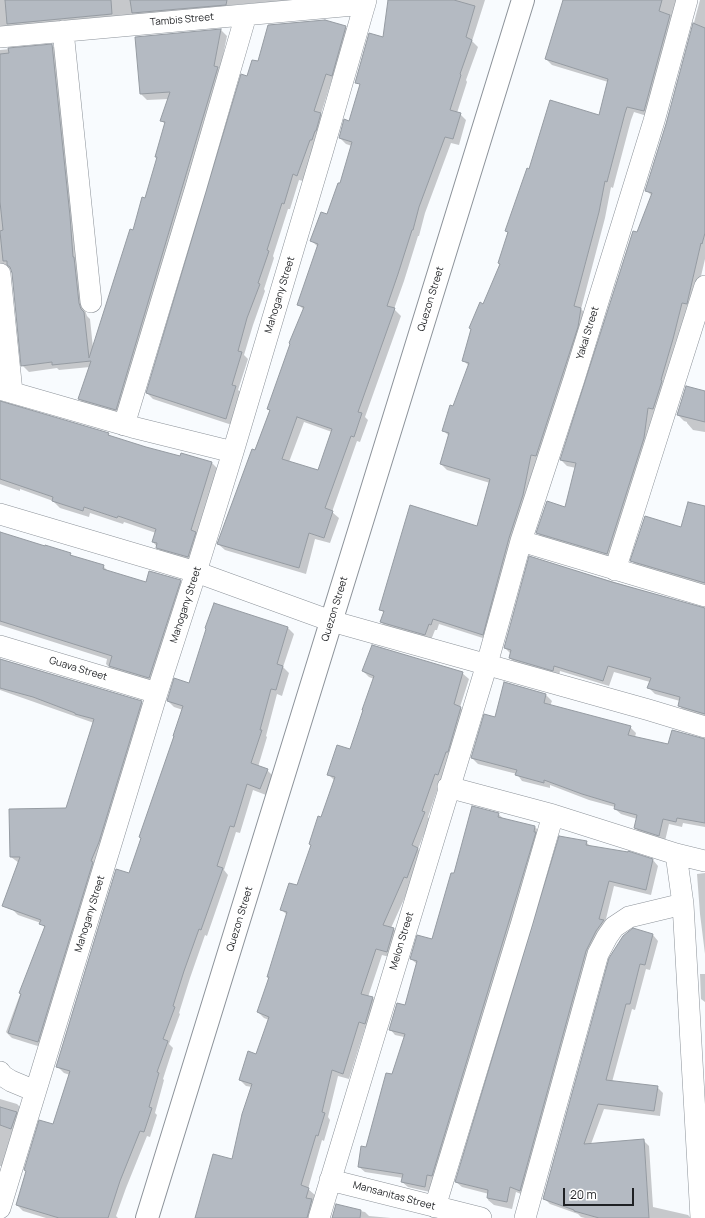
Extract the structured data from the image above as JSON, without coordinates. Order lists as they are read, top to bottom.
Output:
{
  "streets": {
    "street": [
      "Tambis Street",
      "Mahogany Street",
      "Quezon Street",
      "Yakal Street",
      "Guava Street",
      "Melon Street",
      "Mansanitas Street"
    ]
  },
  "crossings": [
    ["Tambis Street", "Mahogany Street"],
    ["Mahogany Street", "Guava Street"],
    ["Yakal Street", "Melon Street"],
    ["Melon Street", "Mansanitas Street"]
  ],
  "scale_bar": "20 m"
}
